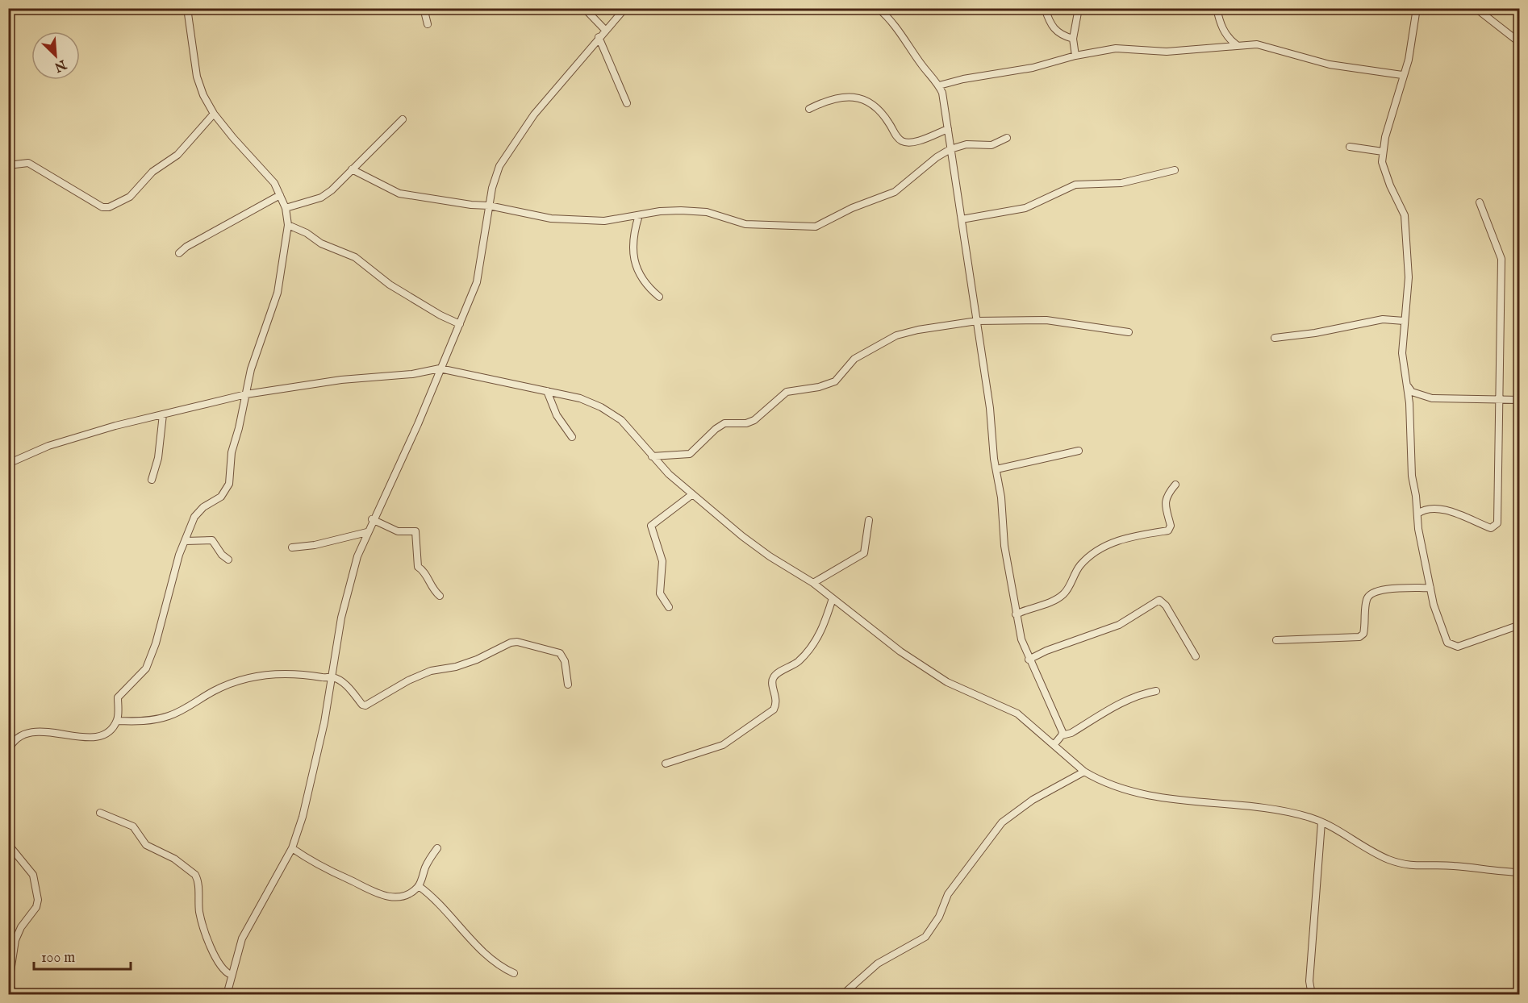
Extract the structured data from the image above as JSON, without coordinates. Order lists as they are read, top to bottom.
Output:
{
  "scale_bar": "100 m",
  "north": "bottom right"
}
